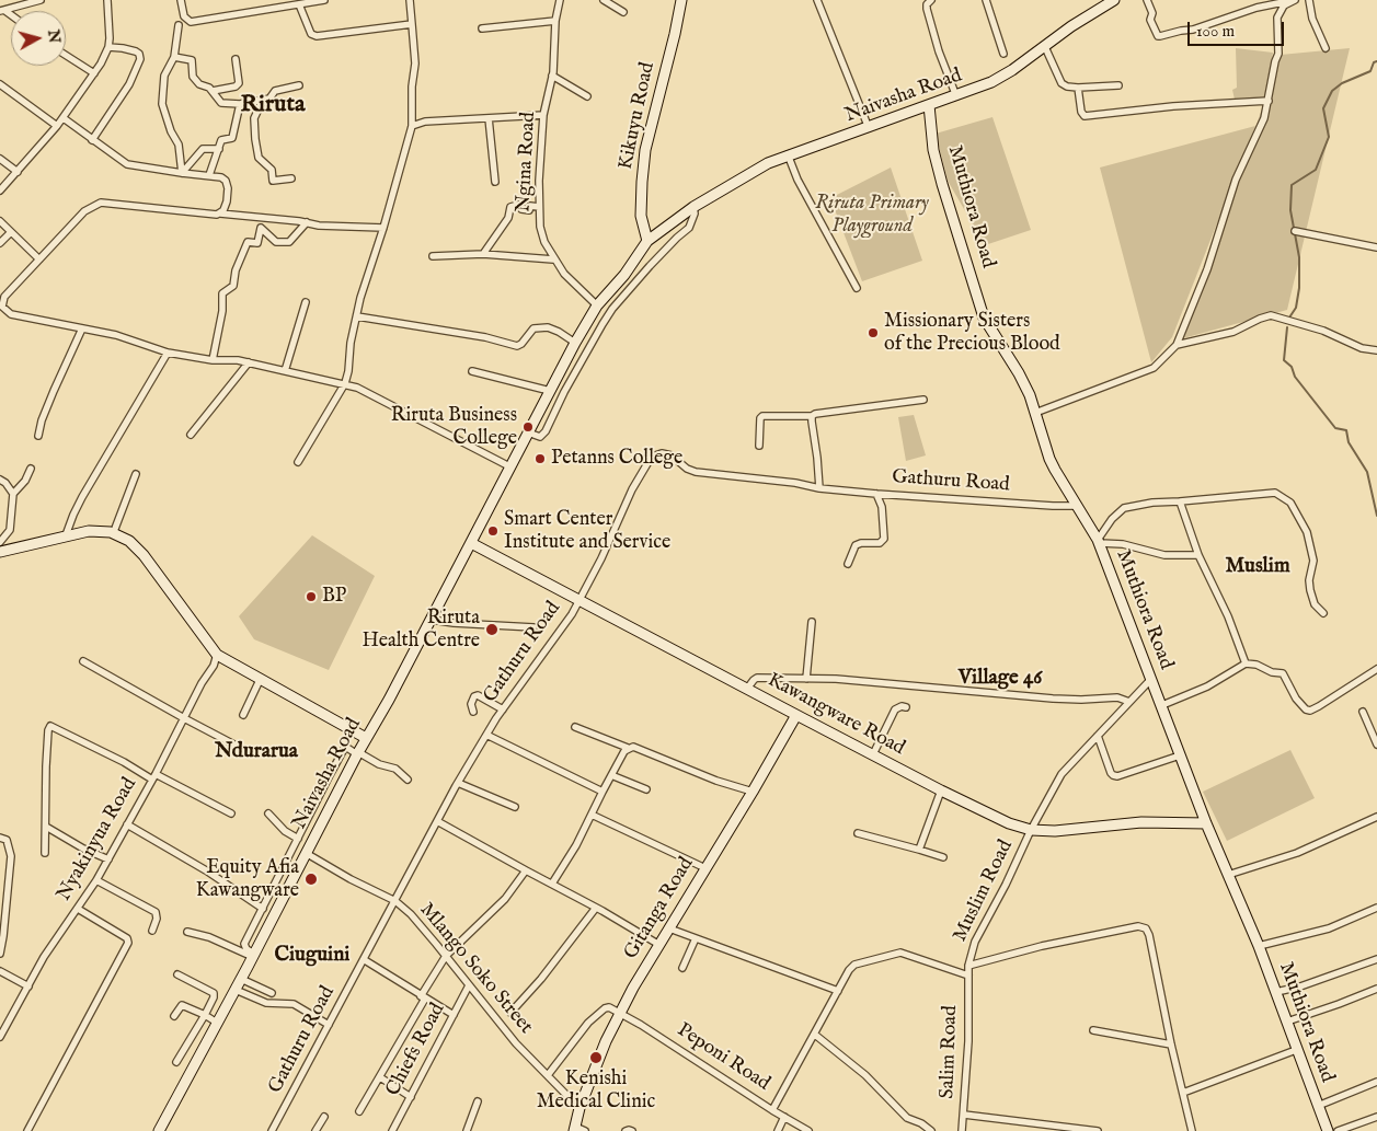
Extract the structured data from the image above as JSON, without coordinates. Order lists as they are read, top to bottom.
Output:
{
  "streets": {
    "main road": [
      "Naivasha Road",
      "Kikuyu Road",
      "Muthiora Road",
      "Kawangware Road",
      "Gitanga Road"
    ],
    "street": [
      "Ngina Road",
      "Gathuru Road",
      "Nyakinyua Road",
      "Muslim Road",
      "Mlango Soko Street",
      "Chiefs Road",
      "Salim Road",
      "Peponi Road"
    ]
  },
  "crossings": [
    ["Naivasha Road", "Kikuyu Road"],
    ["Naivasha Road", "Ngina Road"],
    ["Naivasha Road", "Muthiora Road"],
    ["Naivasha Road", "Kawangware Road"],
    ["Naivasha Road", "Mlango Soko Street"],
    ["Muthiora Road", "Gathuru Road"],
    ["Muthiora Road", "Kawangware Road"],
    ["Muthiora Road", "Muslim Road"],
    ["Gathuru Road", "Kawangware Road"],
    ["Gathuru Road", "Mlango Soko Street"],
    ["Kawangware Road", "Muslim Road"],
    ["Kawangware Road", "Gitanga Road"],
    ["Muslim Road", "Salim Road"],
    ["Muslim Road", "Peponi Road"],
    ["Gitanga Road", "Mlango Soko Street"],
    ["Gitanga Road", "Peponi Road"],
    ["Mlango Soko Street", "Chiefs Road"]
  ],
  "districts": [
    "Riruta",
    "Muslim",
    "Village 46",
    "Ndurarua",
    "Ciuguini"
  ],
  "parks": ["Riruta Primary Playground"],
  "places": [
    "Missionary Sisters of the Precious Blood",
    "Riruta Business College",
    "Petanns College",
    "Smart Center Institute and Service",
    "BP",
    "Riruta Health Centre",
    "Equity Afia Kawangware",
    "Kenishi Medical Clinic"
  ],
  "scale_bar": "100 m",
  "north": "right"
}
